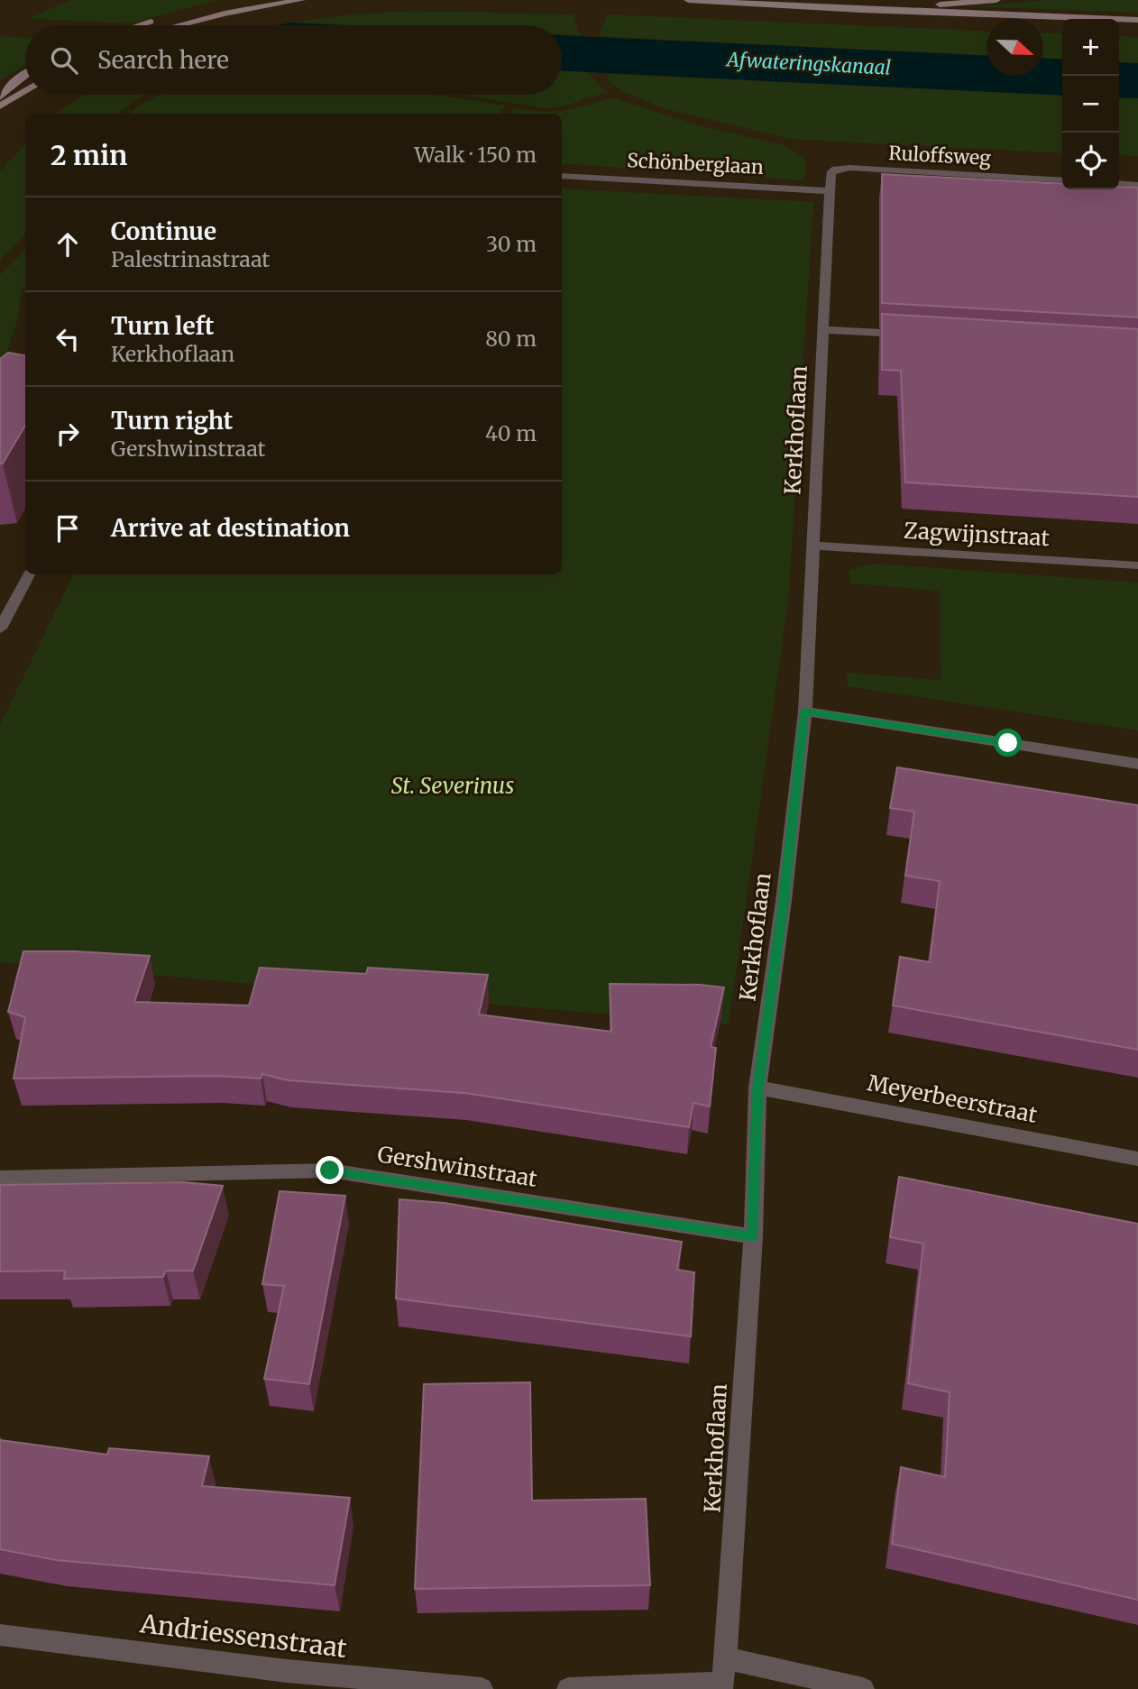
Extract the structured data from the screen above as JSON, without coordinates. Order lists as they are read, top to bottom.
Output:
{
  "streets": {
    "street": [
      "Ruloffsweg",
      "Schönberglaan",
      "Kerkhoflaan",
      "Zagwijnstraat",
      "Meyerbeerstraat",
      "Gershwinstraat",
      "Andriessenstraat"
    ]
  },
  "crossings": [
    ["Ruloffsweg", "Schönberglaan"],
    ["Ruloffsweg", "Kerkhoflaan"],
    ["Schönberglaan", "Kerkhoflaan"],
    ["Kerkhoflaan", "Zagwijnstraat"],
    ["Kerkhoflaan", "Meyerbeerstraat"],
    ["Kerkhoflaan", "Gershwinstraat"]
  ],
  "water": ["Afwateringskanaal"],
  "parks": ["St. Severinus"],
  "north": "right",
  "page": {
    "map_buttons": ["+", "−"],
    "search": "Search here",
    "heading": ["2 min", "Walk · 150 m"],
    "list": [
      ["Continue", "Palestrinastraat", "30 m"],
      ["Turn left", "Kerkhoflaan", "80 m"],
      ["Turn right", "Gershwinstraat", "40 m"],
      "Arrive at destination"
    ]
  }
}
